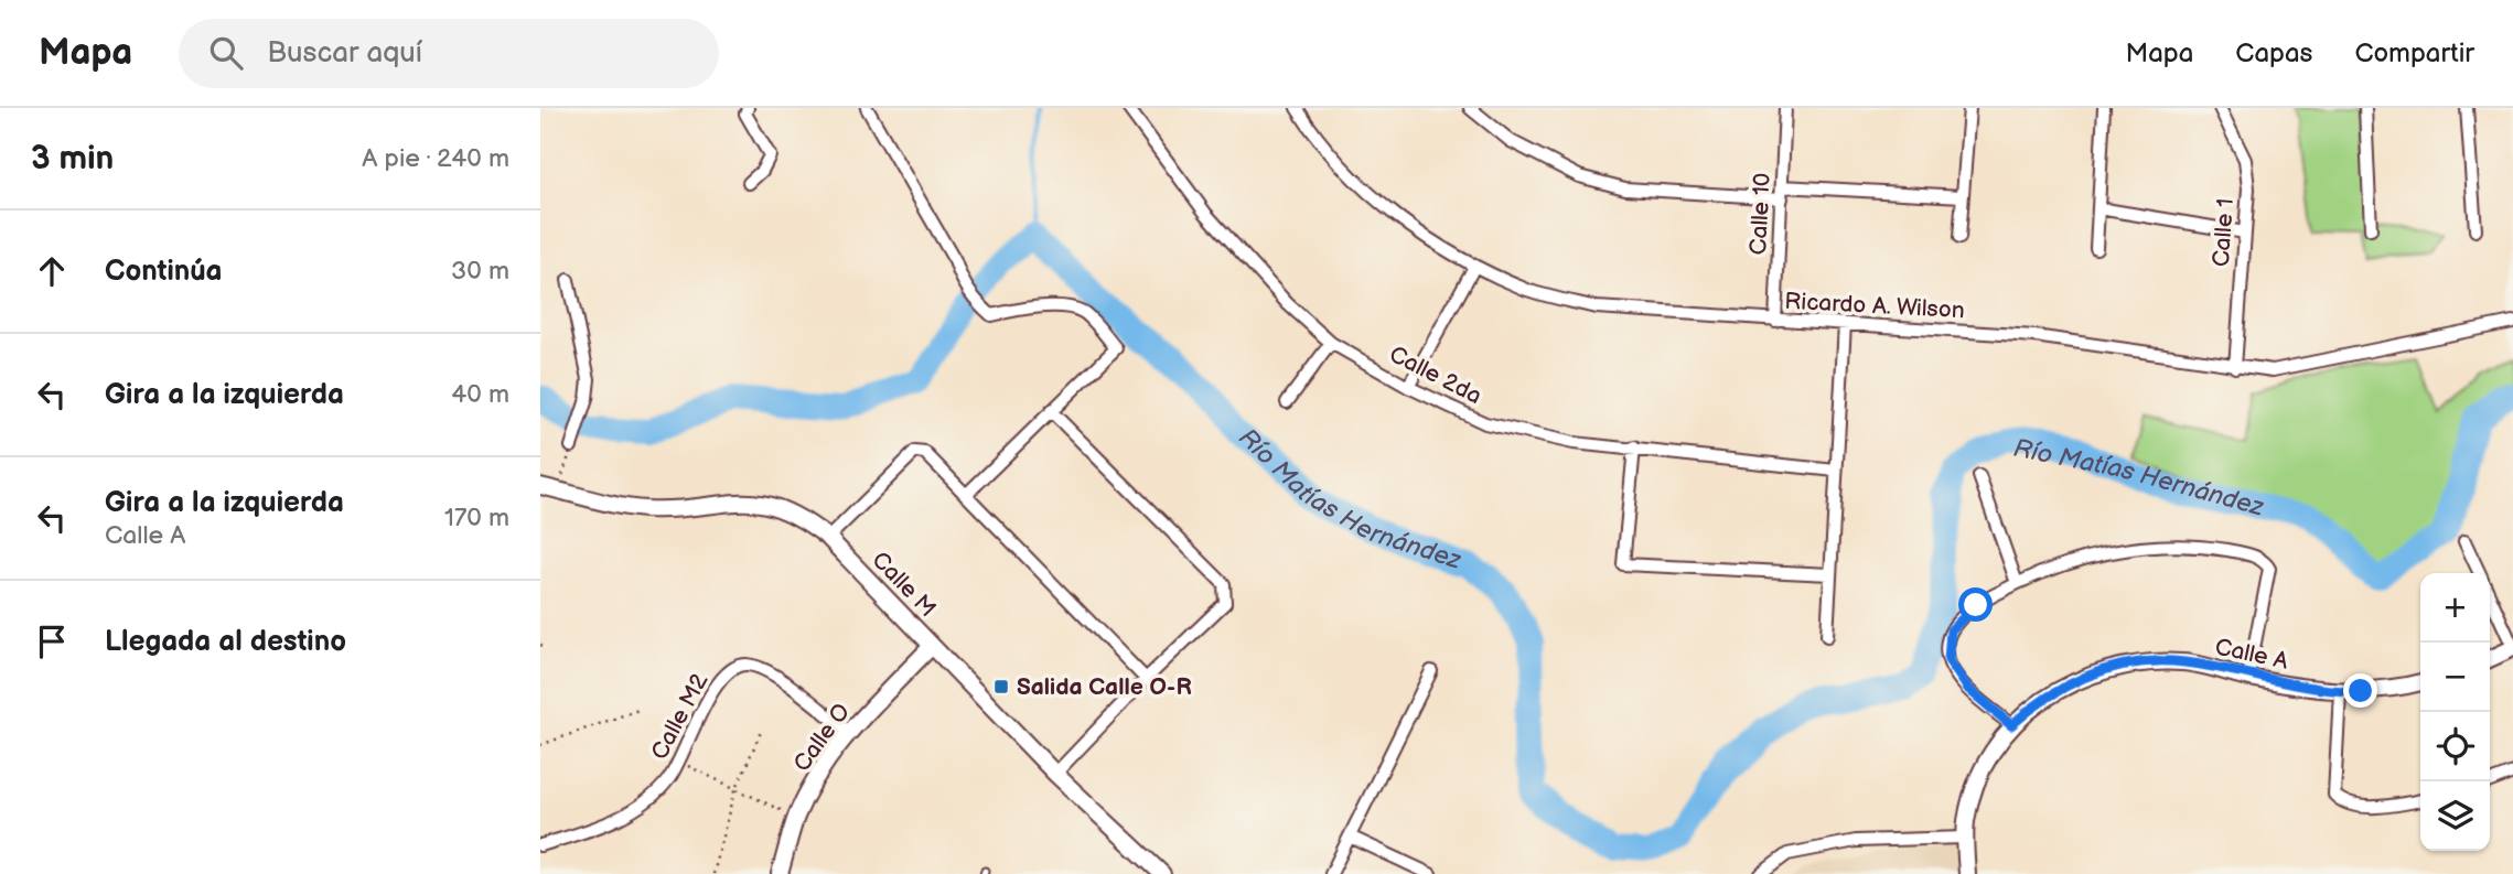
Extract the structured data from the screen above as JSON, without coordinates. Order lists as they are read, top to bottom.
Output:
{
  "streets": {
    "street": [
      "Calle 10",
      "Calle 1",
      "Ricardo A. Wilson",
      "Calle 2da",
      "Calle M",
      "Calle A",
      "Calle M2",
      "Calle O"
    ]
  },
  "crossings": [
    ["Calle 10", "Ricardo A. Wilson"],
    ["Calle 1", "Ricardo A. Wilson"],
    ["Calle M", "Calle O"],
    ["Calle M2", "Calle O"]
  ],
  "water": ["Río Matías Hernández"],
  "places": {
    "transit": ["Salida Calle O-R"]
  },
  "page": {
    "header": "Mapa",
    "search": "Buscar aquí",
    "nav": ["Mapa", "Capas", "Compartir"],
    "heading": ["3 min", "A pie · 240 m"],
    "list": [
      ["Continúa", "30 m"],
      ["Gira a la izquierda", "40 m"],
      ["Gira a la izquierda", "Calle A", "170 m"],
      "Llegada al destino"
    ],
    "map_buttons": ["+", "−"]
  }
}
